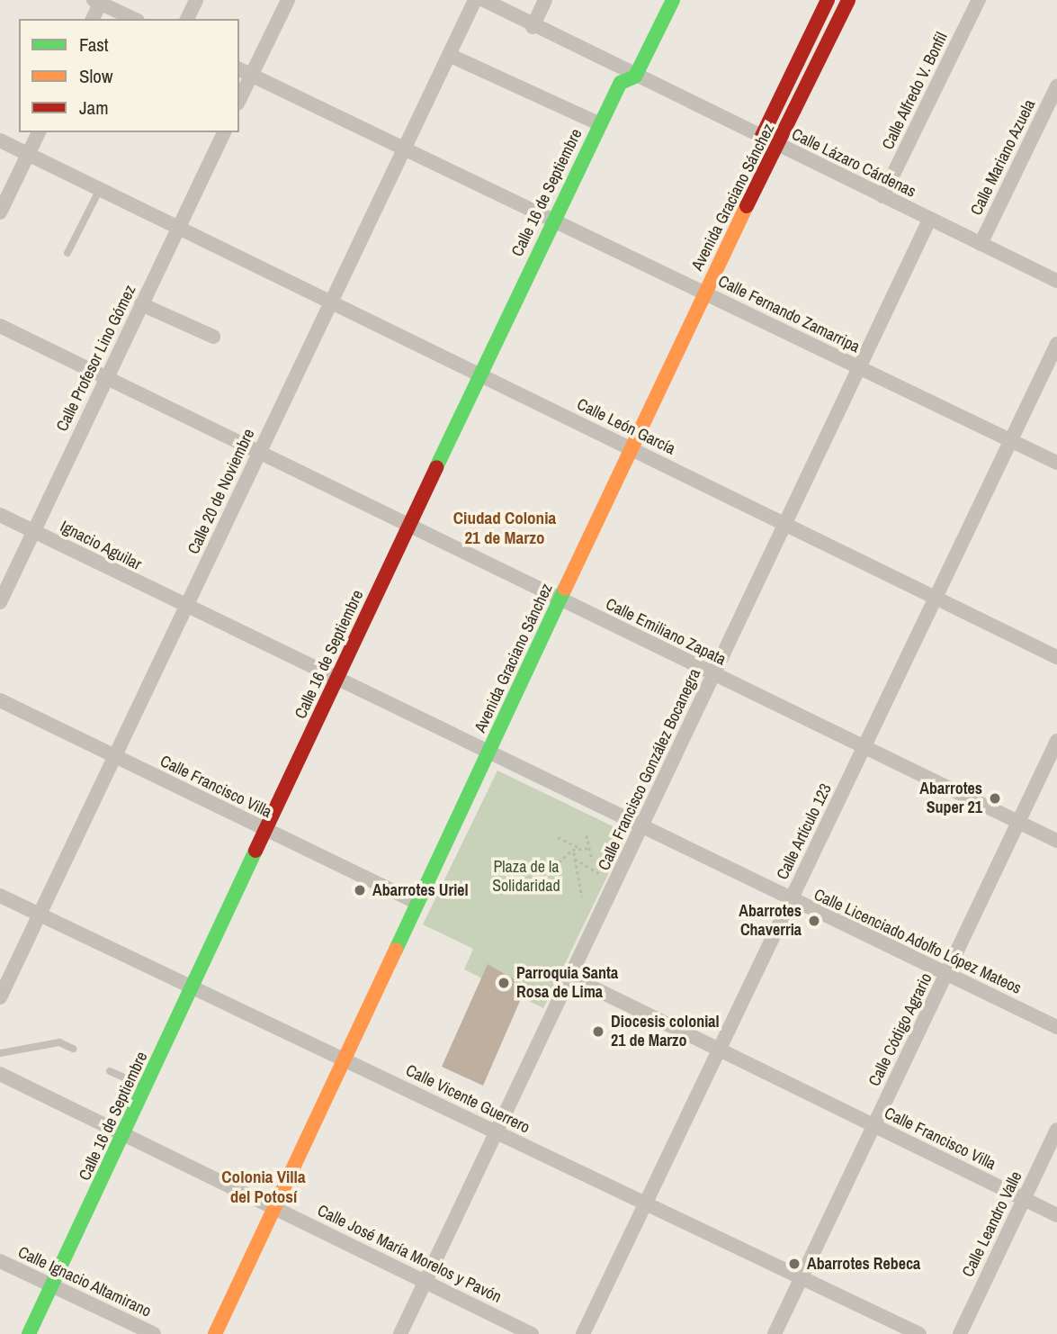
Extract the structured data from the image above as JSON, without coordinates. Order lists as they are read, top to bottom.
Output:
{
  "streets": {
    "street": [
      "Calle Alfredo V. Bonfil",
      "Calle Mariano Azuela",
      "Calle Lázaro Cárdenas",
      "Calle 16 de Septiembre",
      "Avenida Graciano Sánchez",
      "Calle Fernando Zamarripa",
      "Calle Profesor Lino Gómez",
      "Calle León García",
      "Calle 20 de Noviembre",
      "Ignacio Aguilar",
      "Calle Emiliano Zapata",
      "Calle Francisco González Bocanegra",
      "Calle Francisco Villa",
      "Calle Artículo 123",
      "Calle Licenciado Adolfo López Mateos",
      "Calle Código Agrario",
      "Calle Vicente Guerrero",
      "Calle Leandro Valle",
      "Calle José María Morelos y Pavón",
      "Calle Ignacio Altamirano"
    ]
  },
  "crossings": [
    ["Calle Alfredo V. Bonfil", "Calle Lázaro Cárdenas"],
    ["Calle Mariano Azuela", "Calle Lázaro Cárdenas"],
    ["Calle Lázaro Cárdenas", "Calle 16 de Septiembre"],
    ["Calle Lázaro Cárdenas", "Avenida Graciano Sánchez"],
    ["Calle Lázaro Cárdenas", "Calle Francisco González Bocanegra"],
    ["Calle 16 de Septiembre", "Calle Fernando Zamarripa"],
    ["Calle 16 de Septiembre", "Calle León García"],
    ["Calle 16 de Septiembre", "Calle Emiliano Zapata"],
    ["Calle 16 de Septiembre", "Calle Francisco Villa"],
    ["Calle 16 de Septiembre", "Calle Licenciado Adolfo López Mateos"],
    ["Calle 16 de Septiembre", "Calle Vicente Guerrero"],
    ["Calle 16 de Septiembre", "Calle José María Morelos y Pavón"],
    ["Calle 16 de Septiembre", "Calle Ignacio Altamirano"],
    ["Avenida Graciano Sánchez", "Calle Fernando Zamarripa"],
    ["Avenida Graciano Sánchez", "Calle León García"],
    ["Avenida Graciano Sánchez", "Calle Emiliano Zapata"],
    ["Avenida Graciano Sánchez", "Calle Francisco Villa"],
    ["Avenida Graciano Sánchez", "Calle Licenciado Adolfo López Mateos"],
    ["Avenida Graciano Sánchez", "Calle Vicente Guerrero"],
    ["Avenida Graciano Sánchez", "Calle José María Morelos y Pavón"],
    ["Calle Fernando Zamarripa", "Calle 20 de Noviembre"],
    ["Calle Fernando Zamarripa", "Calle Francisco González Bocanegra"],
    ["Calle Fernando Zamarripa", "Calle Artículo 123"],
    ["Calle Profesor Lino Gómez", "Calle León García"],
    ["Calle Profesor Lino Gómez", "Ignacio Aguilar"],
    ["Calle Profesor Lino Gómez", "Calle Emiliano Zapata"],
    ["Calle León García", "Calle 20 de Noviembre"],
    ["Calle León García", "Calle Francisco González Bocanegra"],
    ["Calle León García", "Calle Artículo 123"],
    ["Calle 20 de Noviembre", "Ignacio Aguilar"],
    ["Calle 20 de Noviembre", "Calle Emiliano Zapata"],
    ["Calle 20 de Noviembre", "Calle Francisco Villa"],
    ["Calle 20 de Noviembre", "Calle Licenciado Adolfo López Mateos"],
    ["Calle 20 de Noviembre", "Calle Vicente Guerrero"],
    ["Ignacio Aguilar", "Calle Licenciado Adolfo López Mateos"],
    ["Calle Emiliano Zapata", "Calle Francisco González Bocanegra"],
    ["Calle Emiliano Zapata", "Calle Artículo 123"],
    ["Calle Emiliano Zapata", "Calle Código Agrario"],
    ["Calle Francisco González Bocanegra", "Calle Francisco Villa"],
    ["Calle Francisco González Bocanegra", "Calle Licenciado Adolfo López Mateos"],
    ["Calle Francisco González Bocanegra", "Calle Vicente Guerrero"],
    ["Calle Francisco González Bocanegra", "Calle José María Morelos y Pavón"],
    ["Calle Francisco Villa", "Calle Artículo 123"],
    ["Calle Francisco Villa", "Calle Código Agrario"],
    ["Calle Francisco Villa", "Calle Leandro Valle"],
    ["Calle Artículo 123", "Calle Licenciado Adolfo López Mateos"],
    ["Calle Artículo 123", "Calle Vicente Guerrero"],
    ["Calle Licenciado Adolfo López Mateos", "Calle Código Agrario"],
    ["Calle Código Agrario", "Calle Vicente Guerrero"]
  ],
  "districts": ["Ciudad Colonia 21 de Marzo", "Colonia Villa del Potosí"],
  "parks": ["Plaza de la Solidaridad"],
  "places": [
    "Abarrotes Super 21",
    "Abarrotes Uriel",
    "Abarrotes Chaverria",
    "Parroquia Santa Rosa de Lima",
    "Diocesis colonial 21 de Marzo",
    "Abarrotes Rebeca"
  ],
  "legend": ["Fast", "Slow", "Jam"]
}
